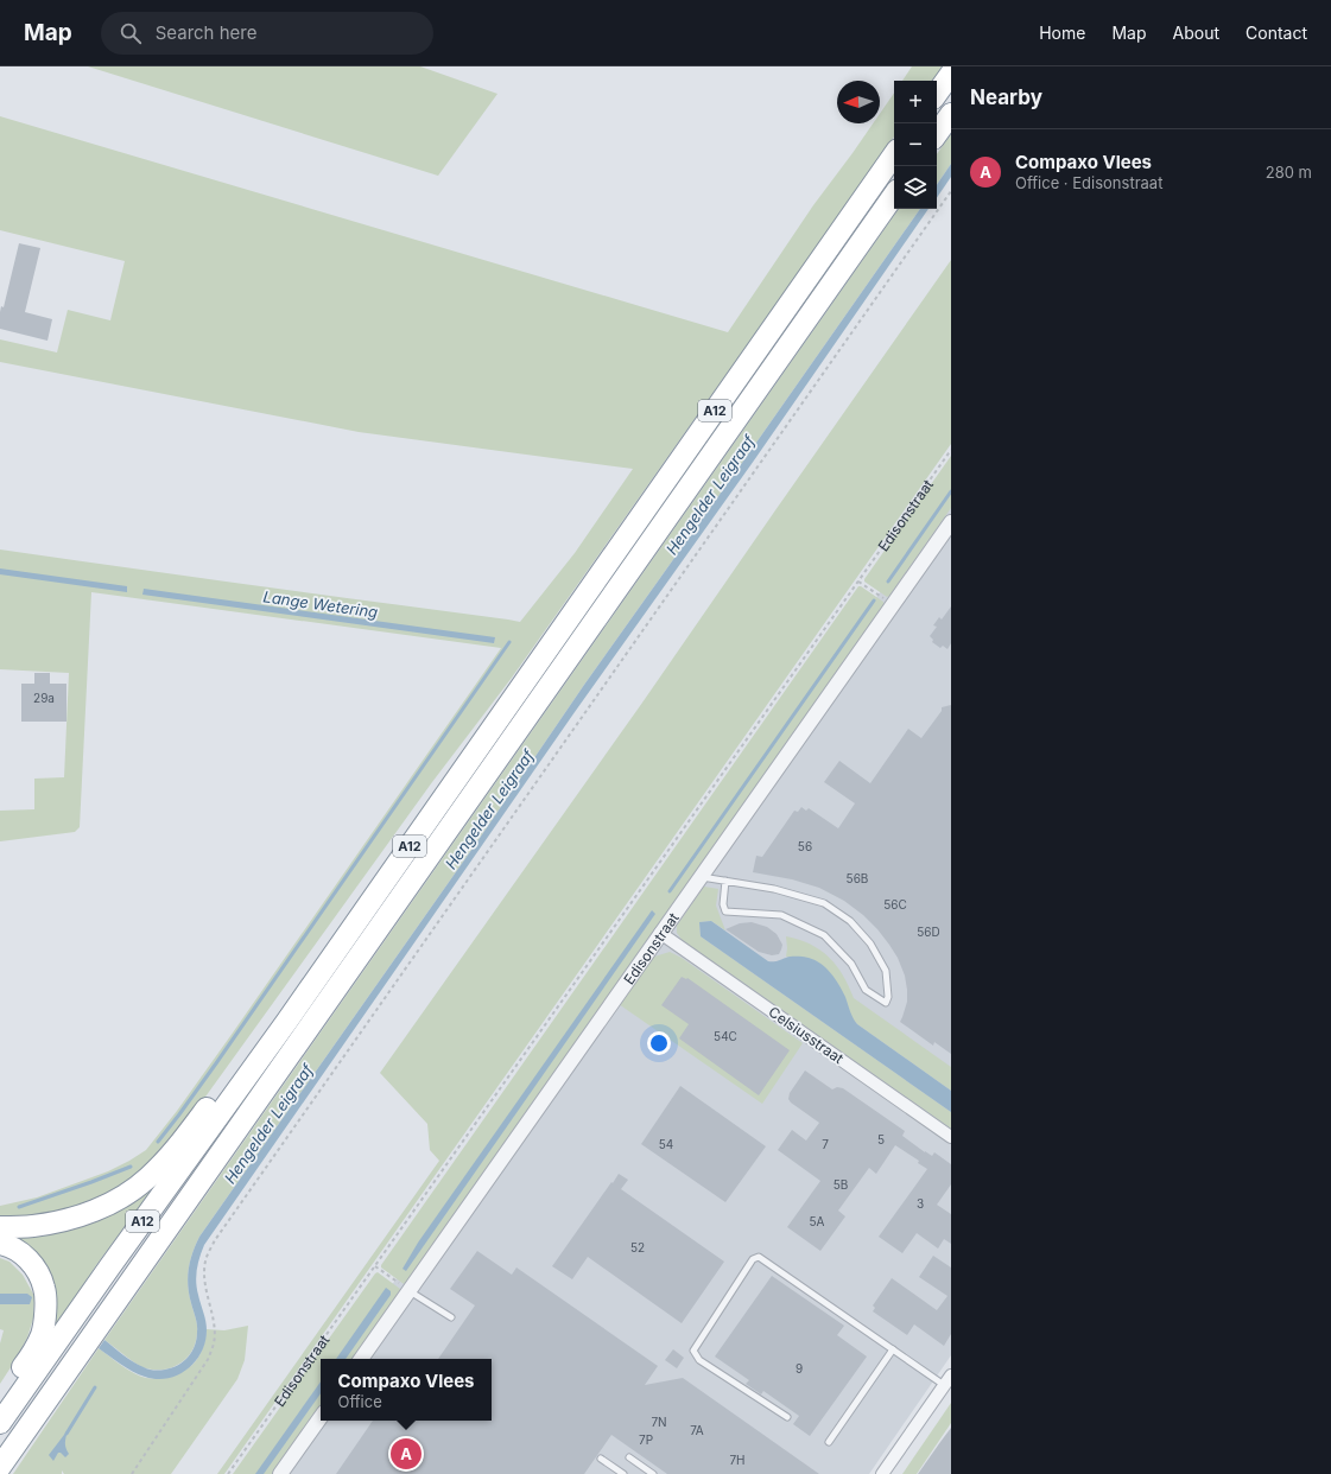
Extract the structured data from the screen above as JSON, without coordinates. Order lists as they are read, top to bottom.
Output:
{
  "streets": {
    "highway": ["A12"],
    "street": ["Edisonstraat", "Celsiusstraat"]
  },
  "crossings": [
    ["Edisonstraat", "Celsiusstraat"]
  ],
  "water": ["Hengelder Leigraaf", "Lange Wetering"],
  "house_numbers": [
    "29a",
    "56",
    "56B",
    "56C",
    "56D",
    "54C",
    "5",
    "54",
    "7",
    "5B",
    "3",
    "5A",
    "52",
    "9",
    "7N",
    "7A",
    "7P",
    "7H"
  ],
  "north": "left",
  "page": {
    "header": "Map",
    "search": "Search here",
    "nav": [
      "Home",
      "Map",
      "About",
      "Contact"
    ],
    "heading": "Nearby",
    "map_buttons": ["+", "−"],
    "list": [
      {
        "mark": "A",
        "name": "Compaxo Vlees",
        "note": "Office · Edisonstraat",
        "value": "280 m"
      }
    ],
    "popup": ["Compaxo Vlees", "Office"],
    "pins": "A"
  }
}
